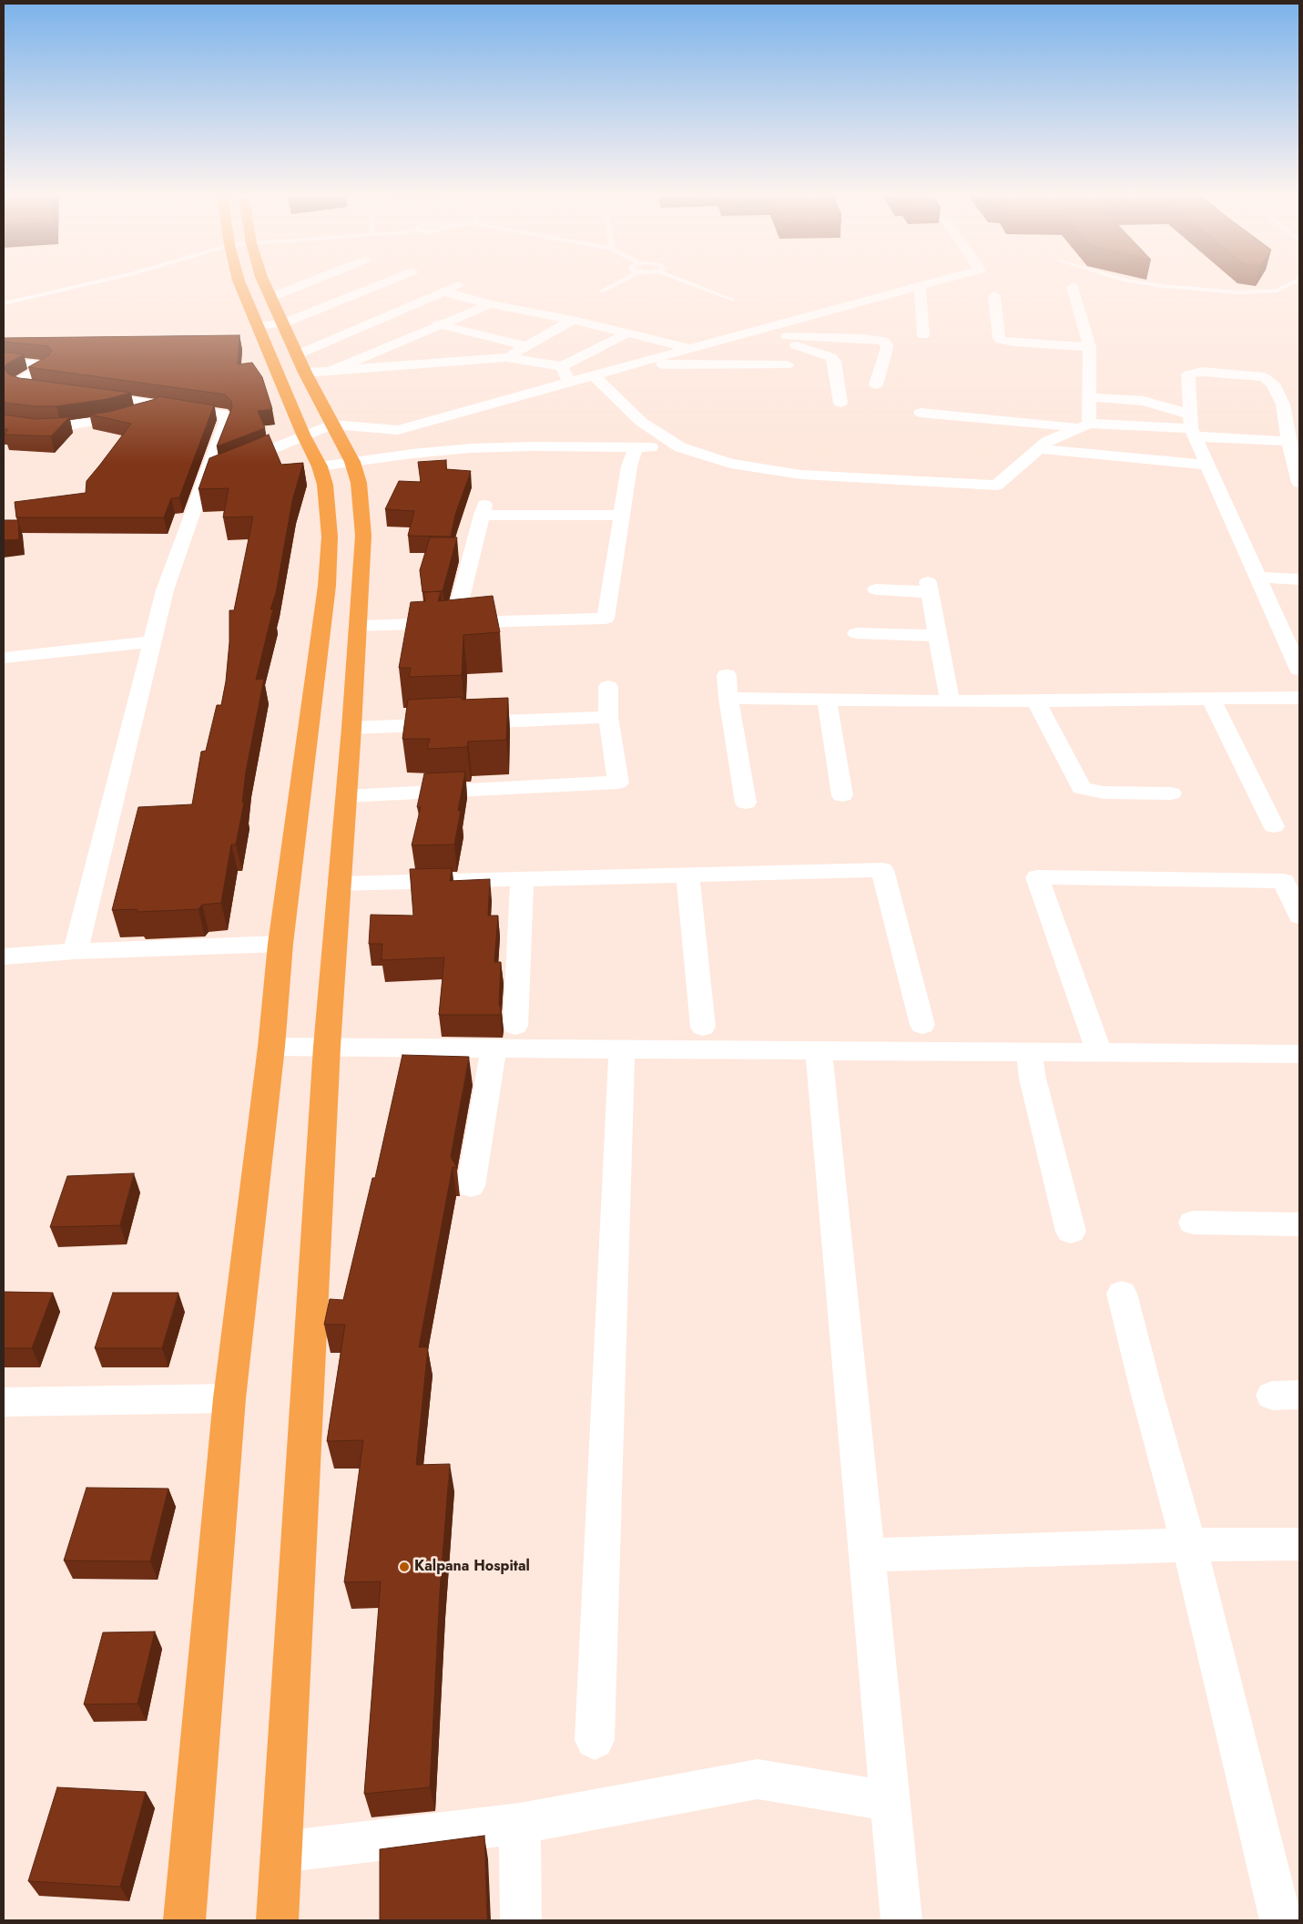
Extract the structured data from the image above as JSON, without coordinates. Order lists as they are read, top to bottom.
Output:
{
  "places": ["Kalpana Hospital"]
}
